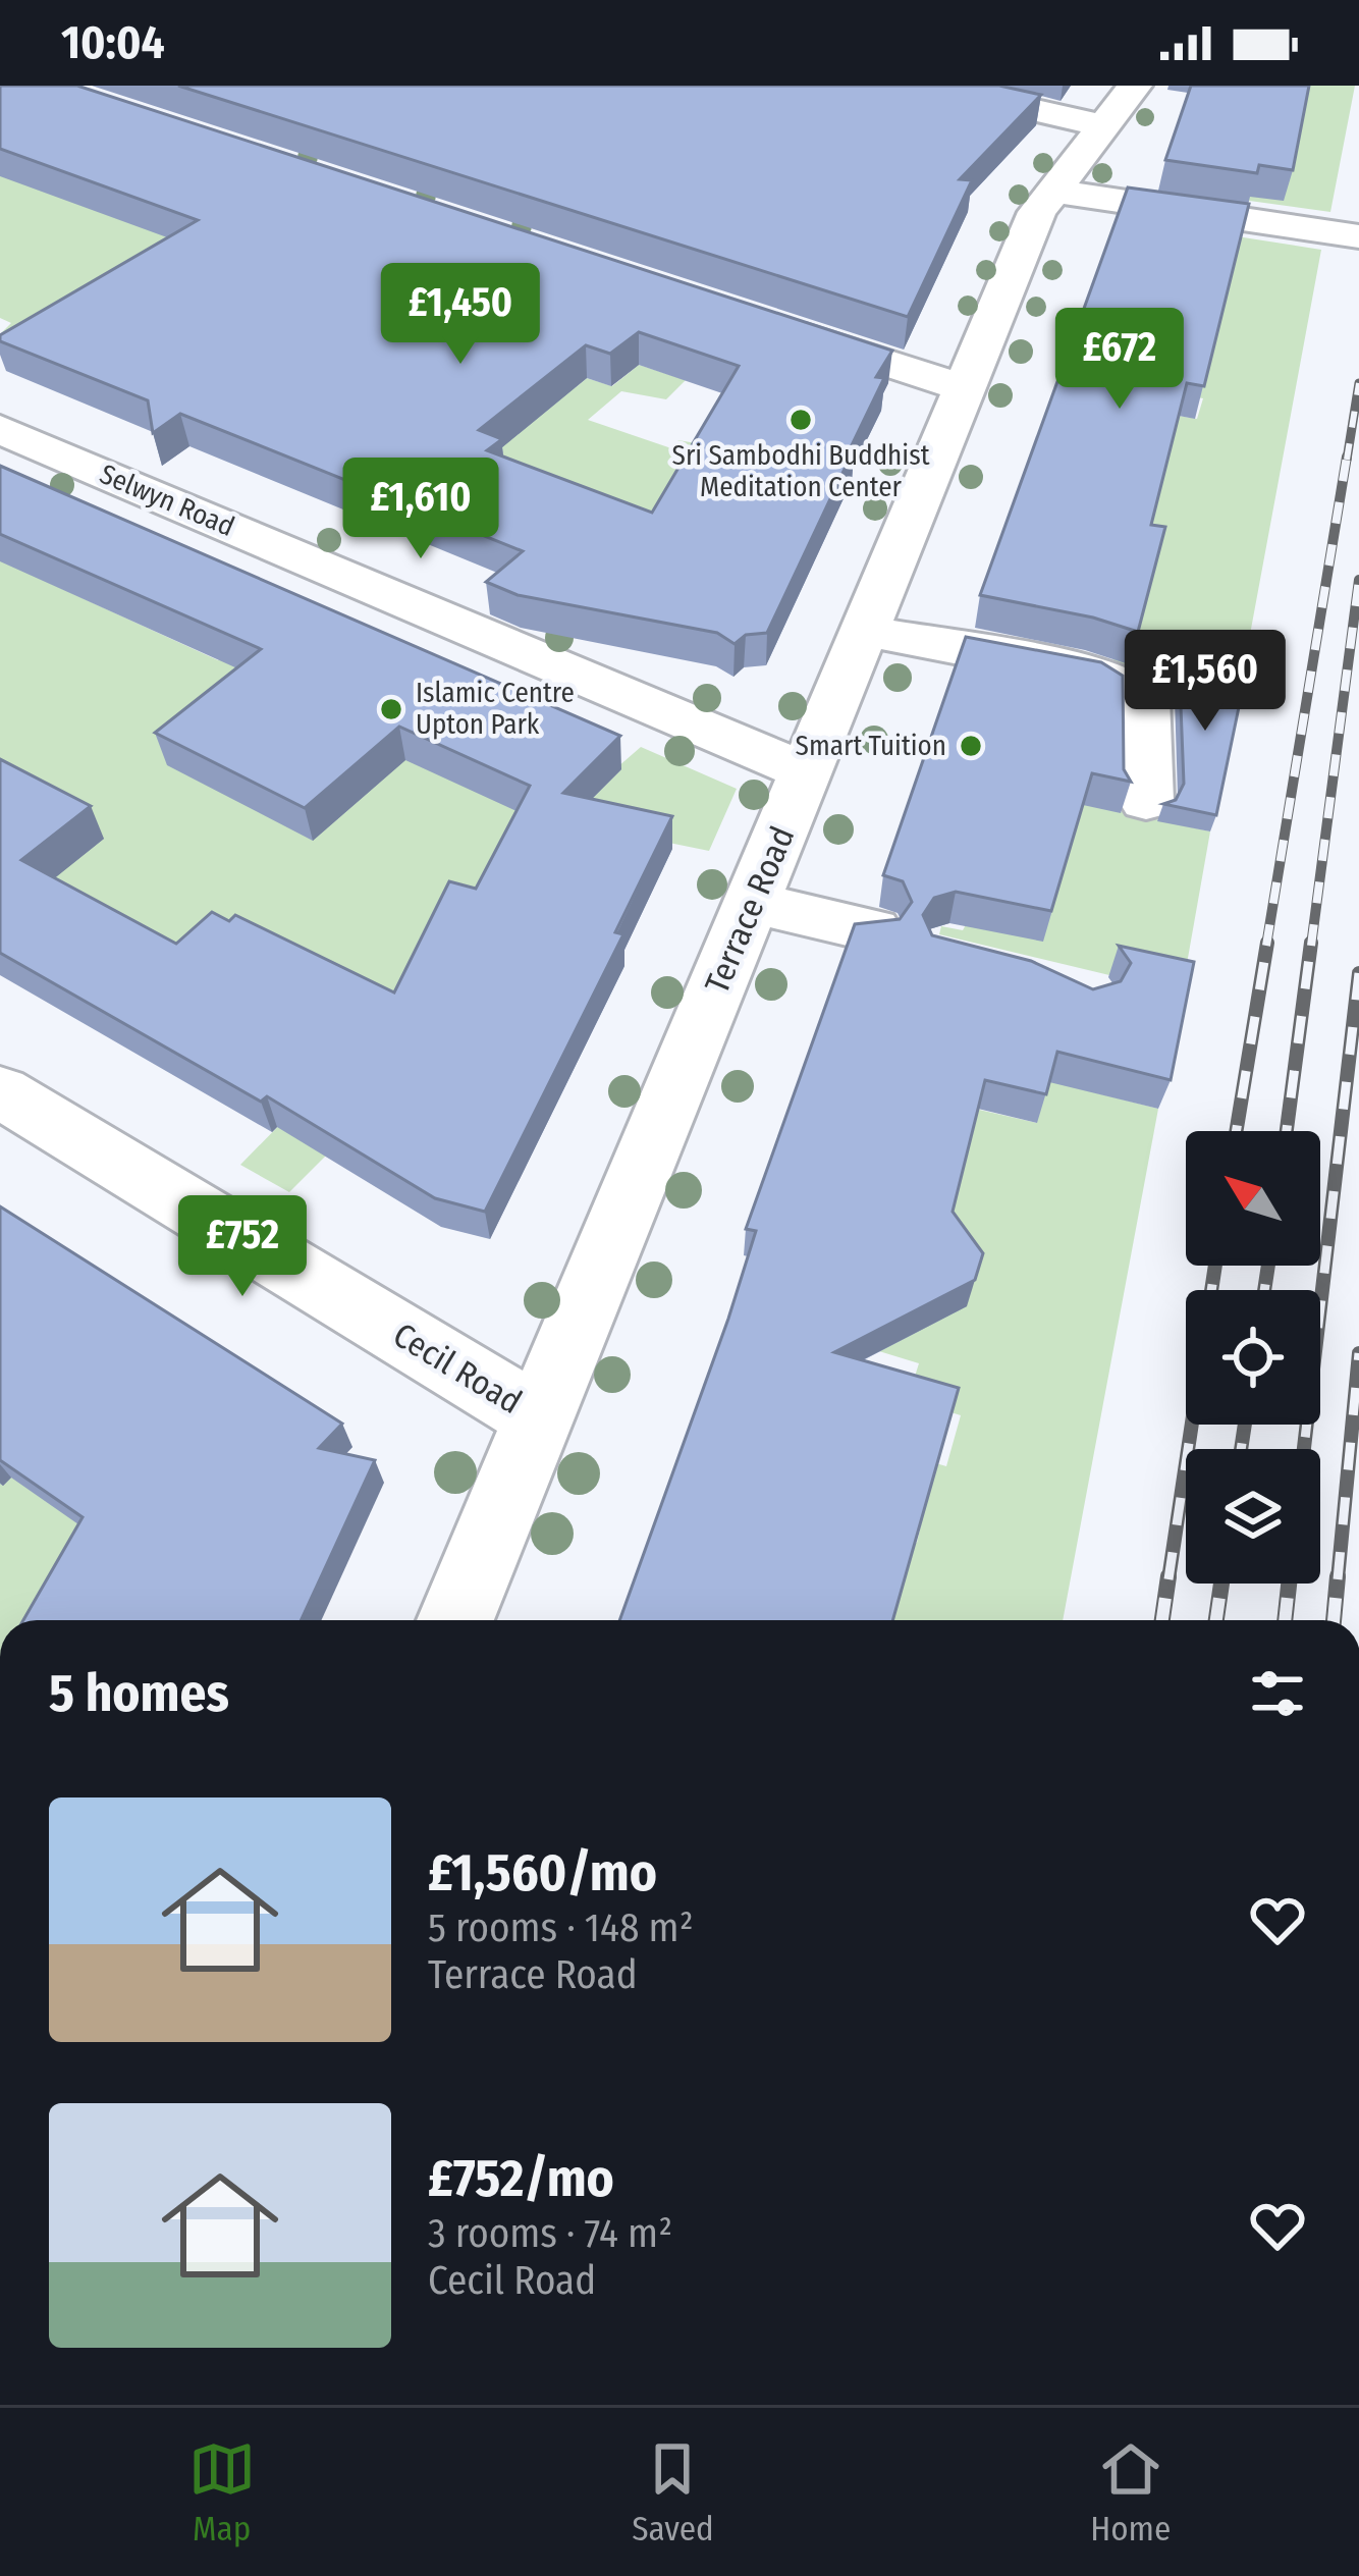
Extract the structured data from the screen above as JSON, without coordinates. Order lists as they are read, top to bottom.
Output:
{
  "streets": {
    "street": ["Selwyn Road", "Terrace Road", "Cecil Road"]
  },
  "crossings": [
    ["Selwyn Road", "Terrace Road"],
    ["Terrace Road", "Cecil Road"]
  ],
  "places": ["Sri Sambodhi Buddhist Meditation Center", "Islamic Centre Upton Park", "Smart Tuition"],
  "north": "top left",
  "page": {
    "status": "10:04",
    "price": [
      "£1,450",
      "£672",
      "£1,610",
      "£1,560",
      "£752"
    ],
    "heading": "5 homes",
    "list": [
      {
        "name": "£1,560/mo",
        "note": "5 rooms · 148 m² · Terrace Road"
      },
      {
        "name": "£752/mo",
        "note": "3 rooms · 74 m² · Cecil Road"
      }
    ],
    "tabs": ["Map", "Saved", "Home"]
  }
}
